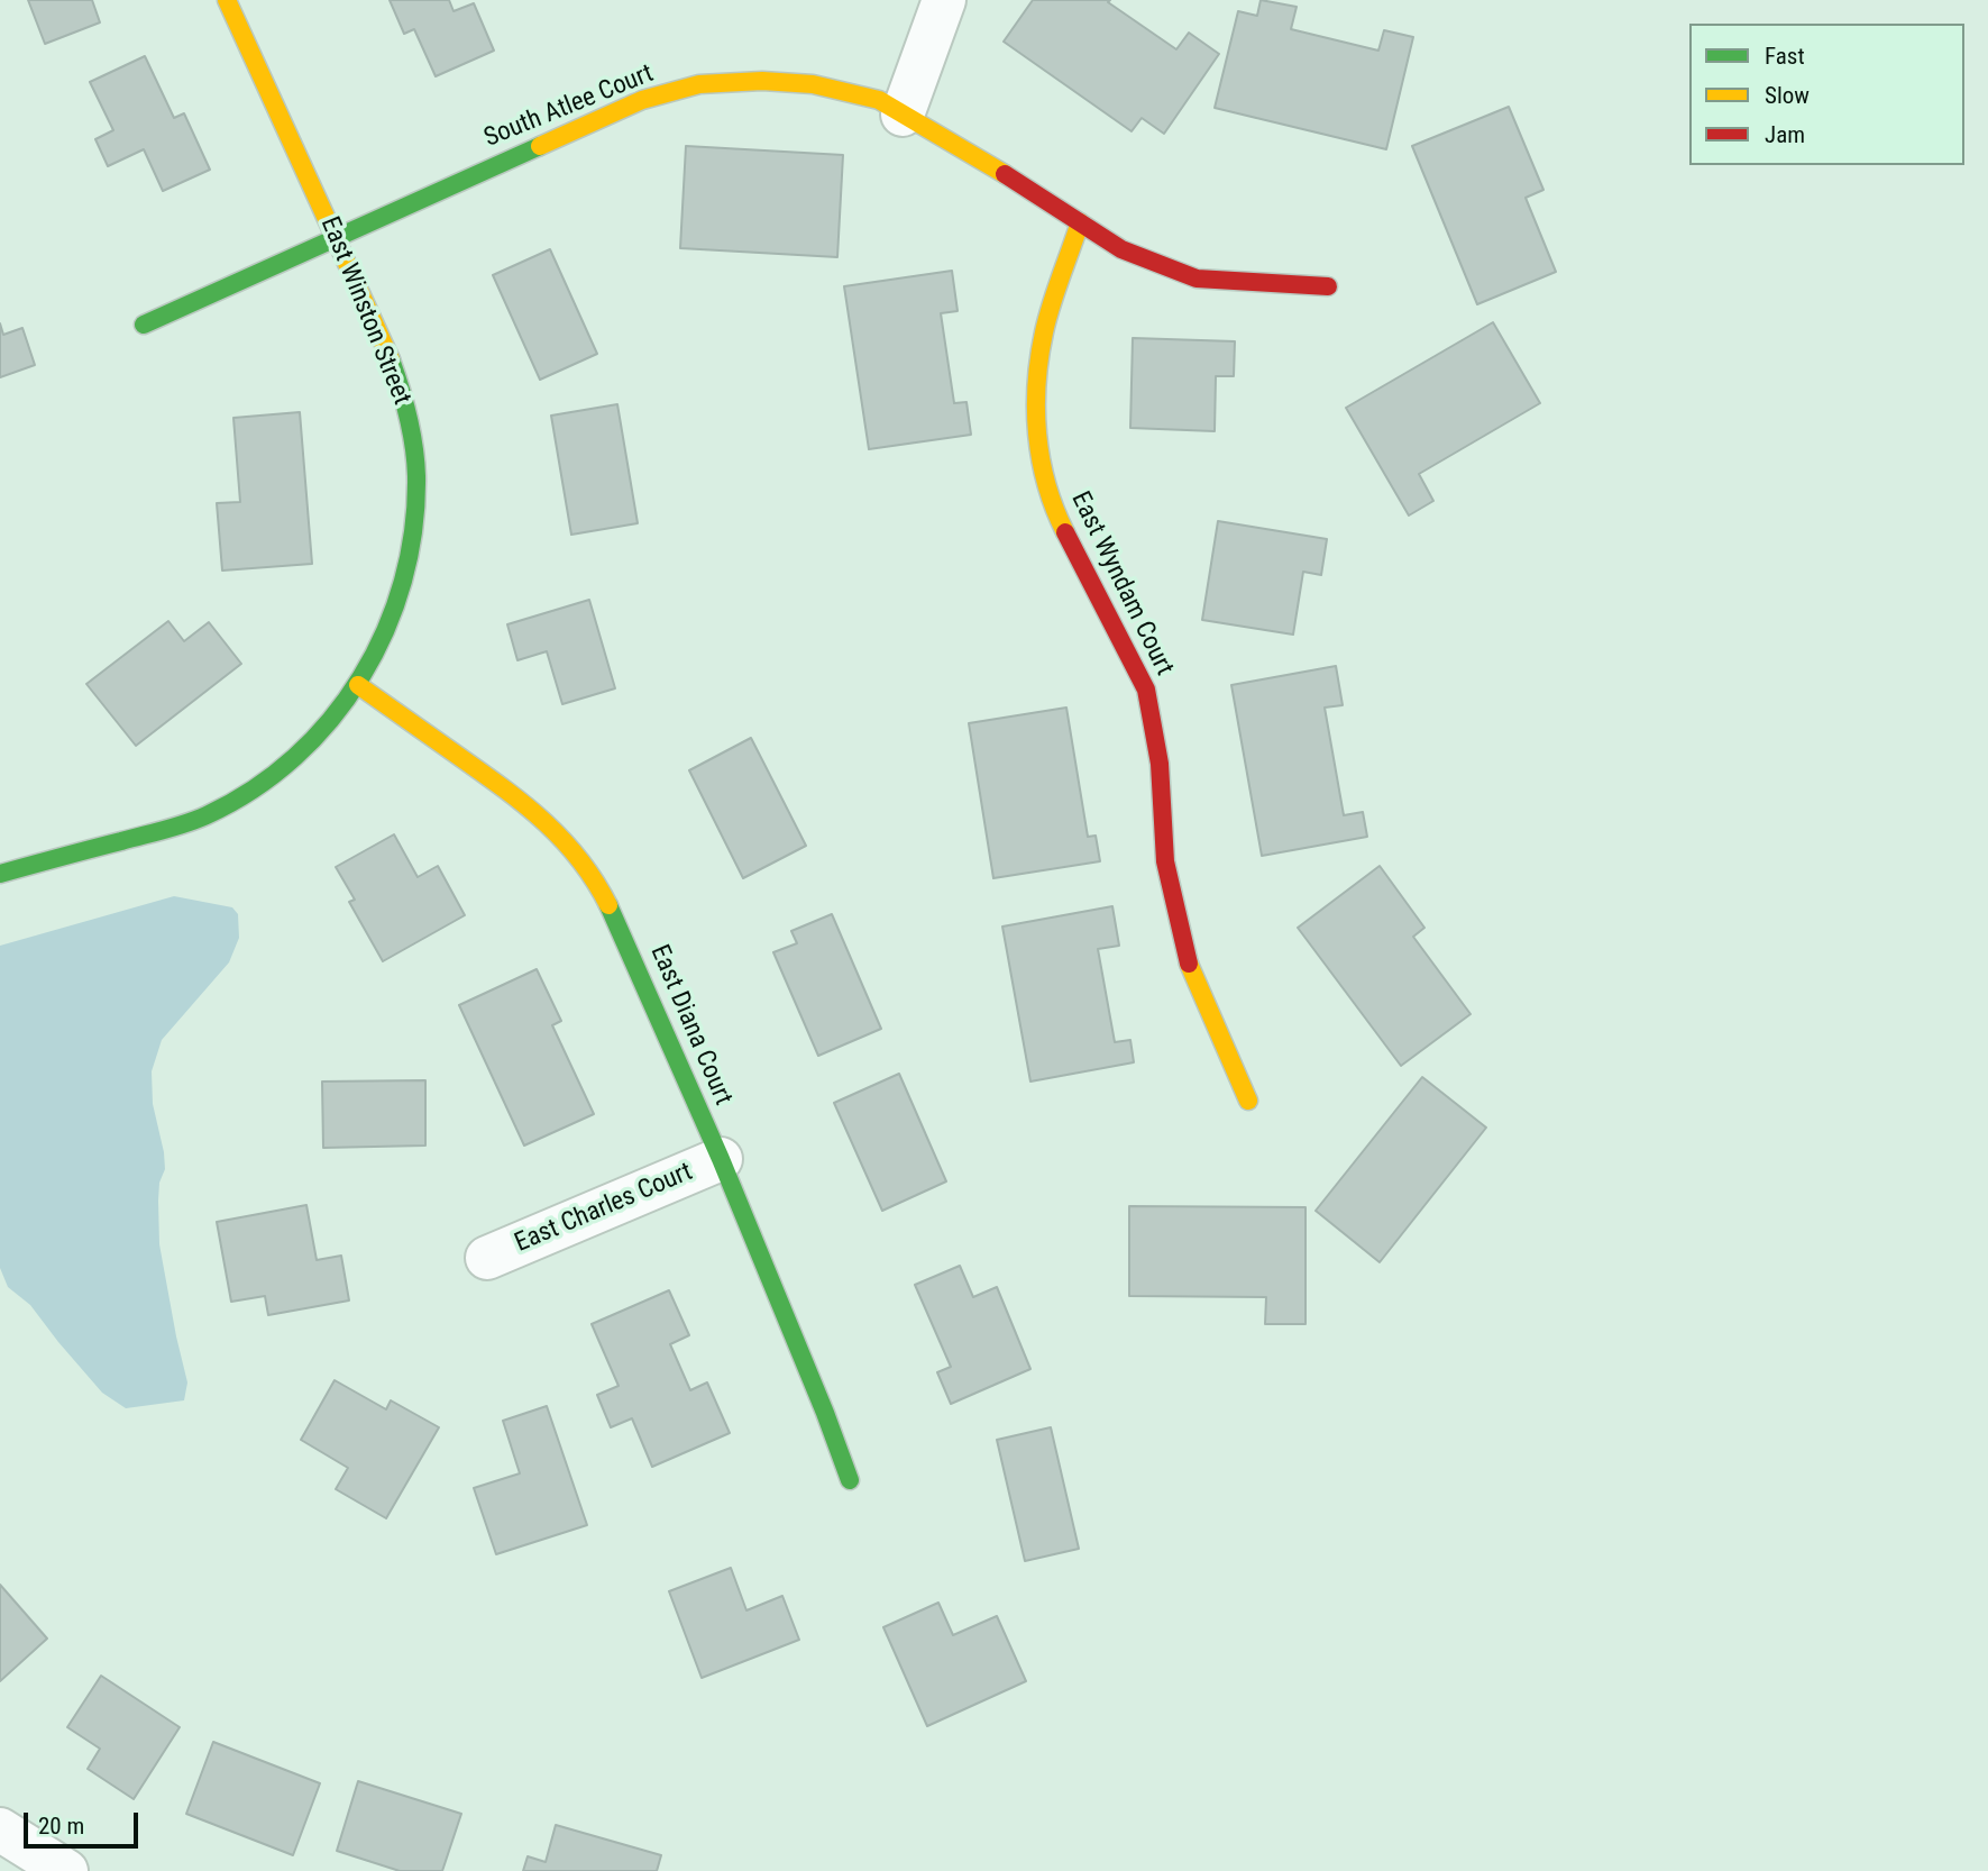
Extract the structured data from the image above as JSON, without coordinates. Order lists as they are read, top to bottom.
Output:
{
  "streets": {
    "street": [
      "South Atlee Court",
      "East Winston Street",
      "East Wyndam Court",
      "East Diana Court",
      "East Charles Court"
    ]
  },
  "crossings": [
    ["South Atlee Court", "East Winston Street"],
    ["South Atlee Court", "East Wyndam Court"],
    ["East Winston Street", "East Diana Court"],
    ["East Diana Court", "East Charles Court"]
  ],
  "legend": ["Fast", "Slow", "Jam"],
  "scale_bar": "20 m"
}
